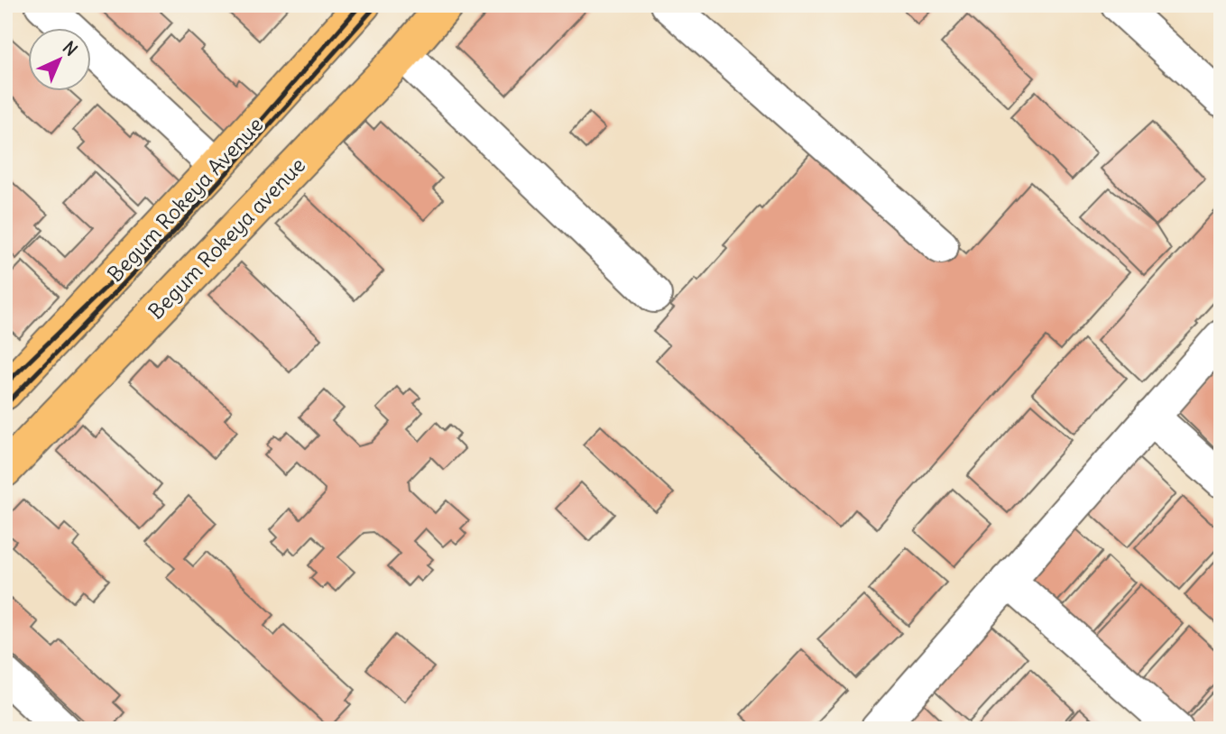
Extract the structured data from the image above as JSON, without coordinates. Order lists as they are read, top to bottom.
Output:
{
  "streets": {
    "main road": ["Begum Rokeya Avenue", "Begum Rokeya avenue"]
  },
  "north": "top right"
}
